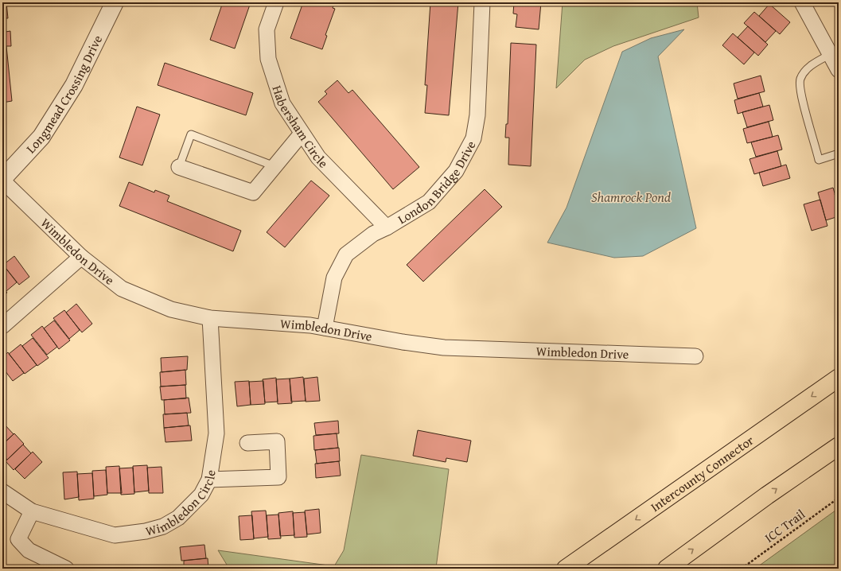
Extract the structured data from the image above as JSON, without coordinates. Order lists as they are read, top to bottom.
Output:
{
  "streets": {
    "highway": ["Intercounty Connector"],
    "street": [
      "Longmead Crossing Drive",
      "Habersham Circle",
      "London Bridge Drive",
      "Wimbledon Drive",
      "Wimbledon Circle"
    ],
    "path": ["ICC Trail"]
  },
  "crossings": [
    ["Longmead Crossing Drive", "Wimbledon Drive"],
    ["Habersham Circle", "London Bridge Drive"],
    ["London Bridge Drive", "Wimbledon Drive"],
    ["Wimbledon Drive", "Wimbledon Circle"]
  ],
  "water": ["Shamrock Pond"]
}
